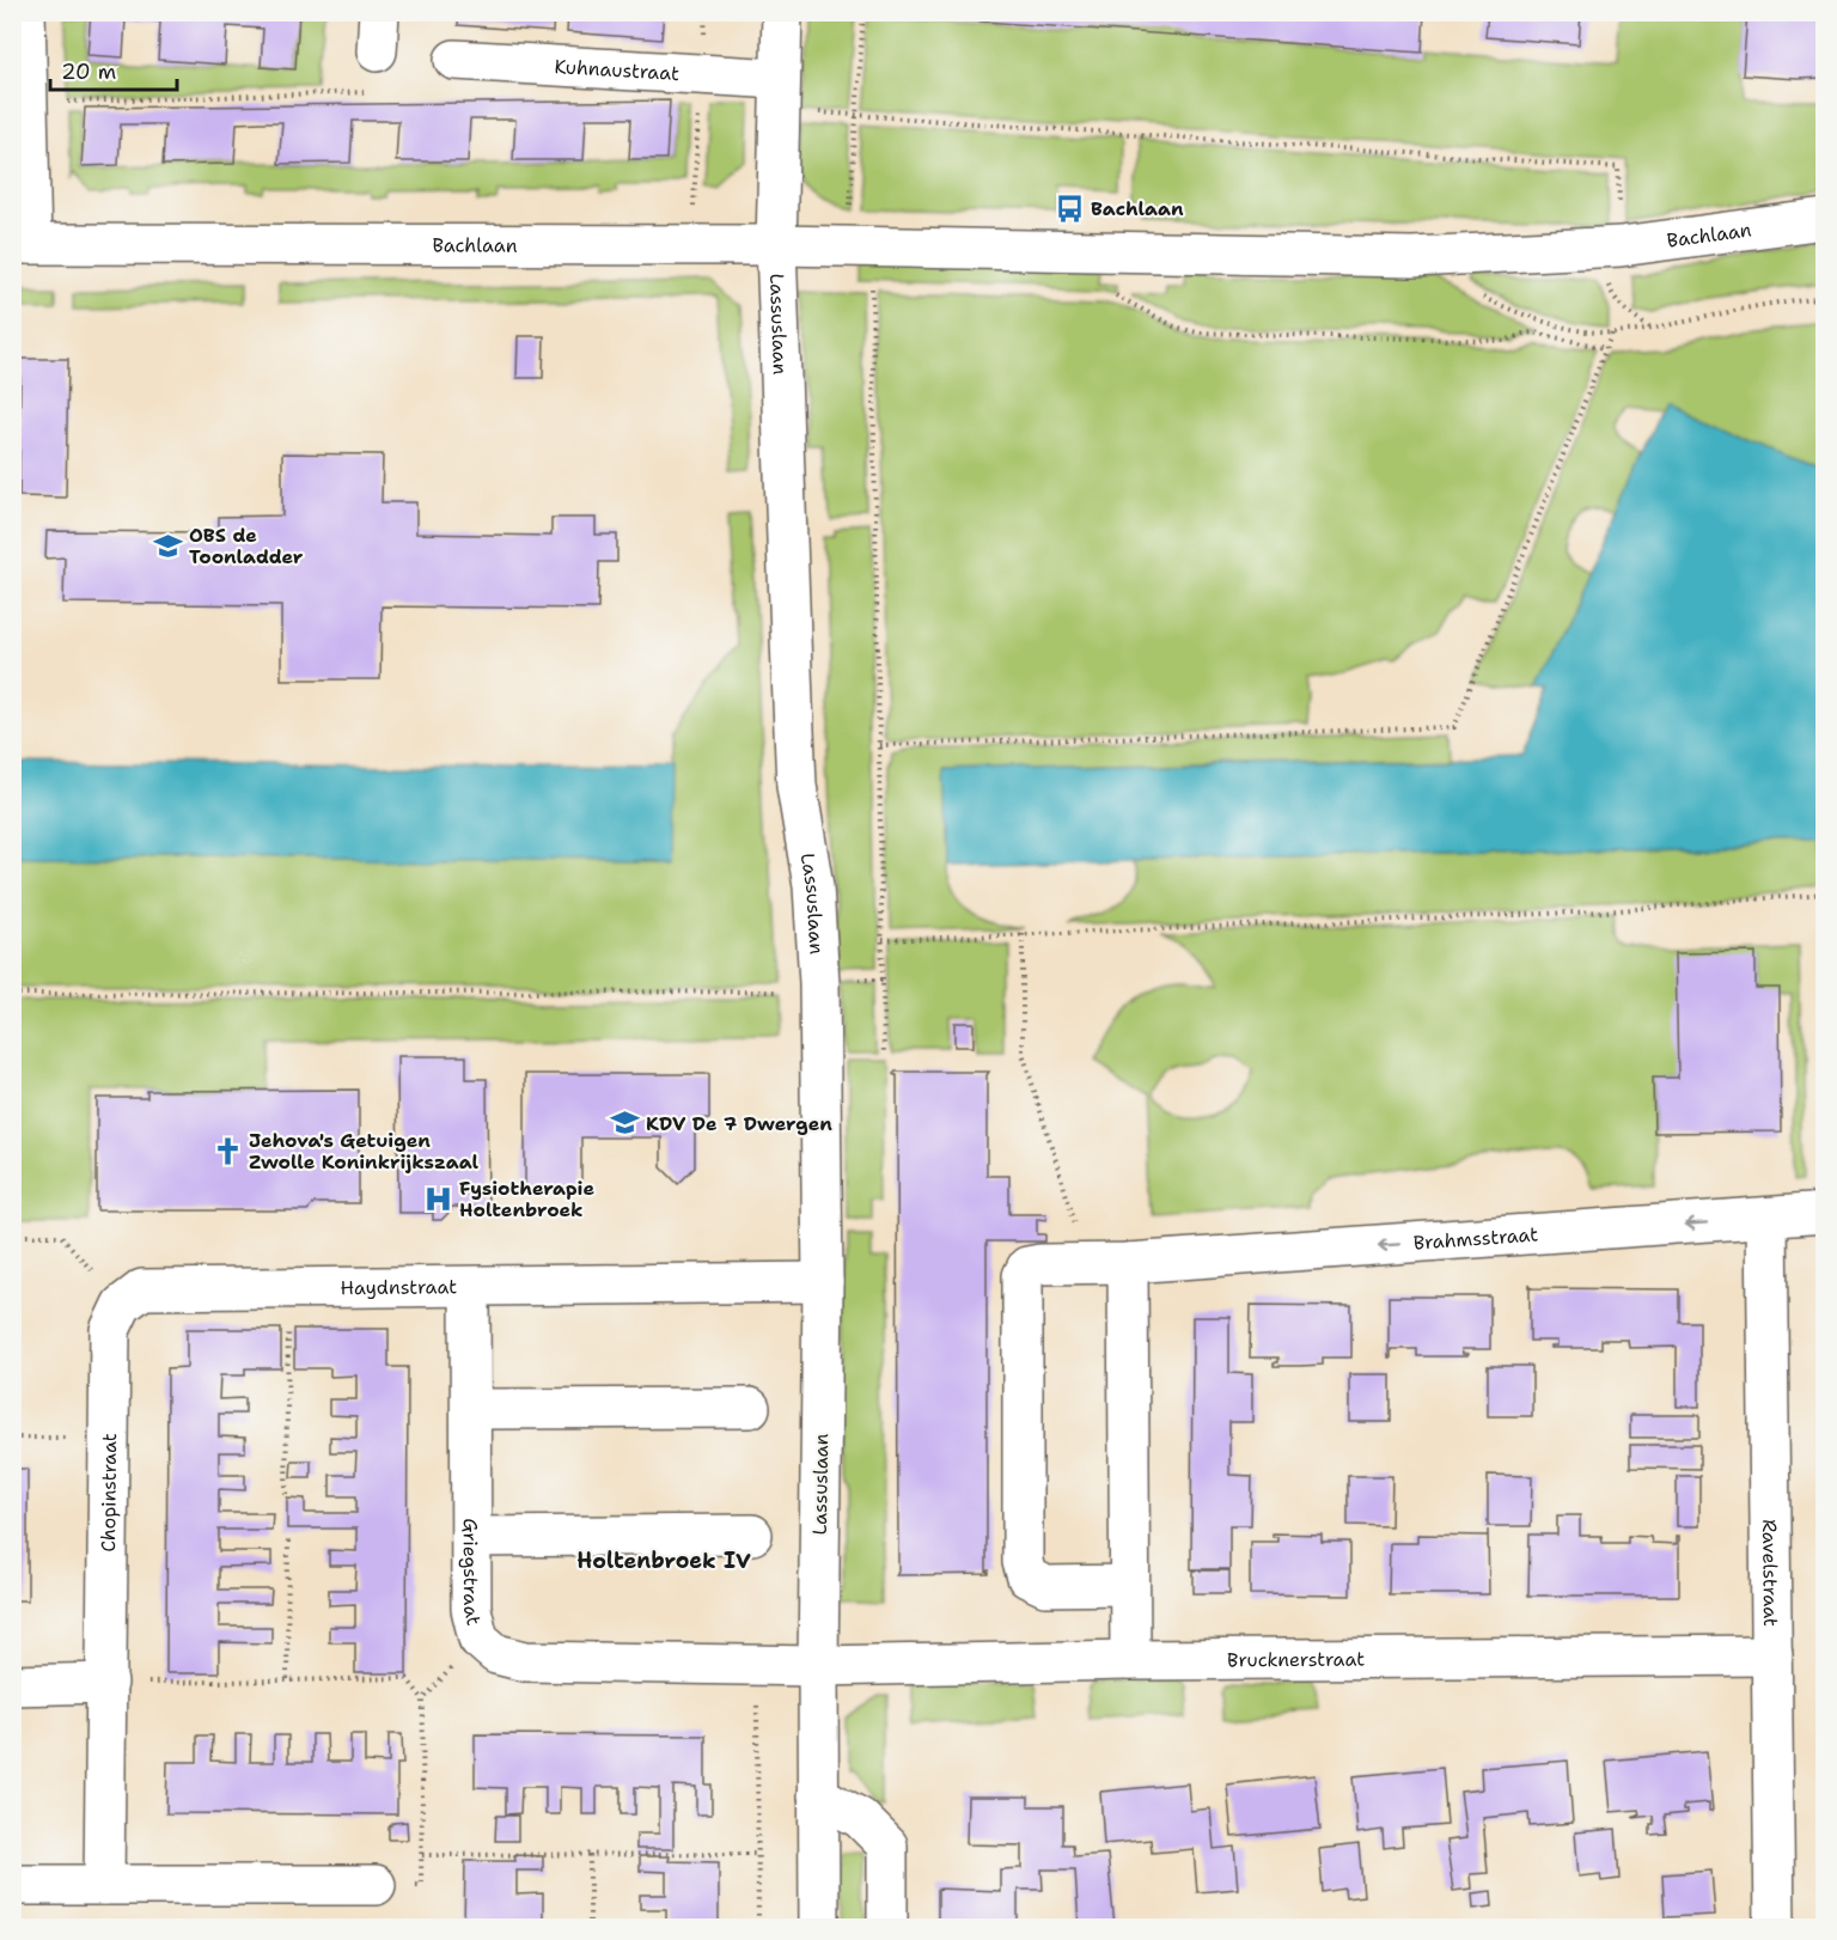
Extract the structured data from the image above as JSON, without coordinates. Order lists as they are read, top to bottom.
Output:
{
  "streets": {
    "street": [
      "Kuhnaustraat",
      "Bachlaan",
      "Lassuslaan",
      "Brahmsstraat",
      "Haydnstraat",
      "Chopinstraat",
      "Griegstraat",
      "Ravelstraat",
      "Brucknerstraat"
    ]
  },
  "crossings": [
    ["Kuhnaustraat", "Lassuslaan"],
    ["Bachlaan", "Lassuslaan"],
    ["Lassuslaan", "Haydnstraat"],
    ["Lassuslaan", "Griegstraat"],
    ["Lassuslaan", "Brucknerstraat"],
    ["Brahmsstraat", "Ravelstraat"],
    ["Haydnstraat", "Chopinstraat"],
    ["Haydnstraat", "Griegstraat"],
    ["Griegstraat", "Brucknerstraat"],
    ["Ravelstraat", "Brucknerstraat"]
  ],
  "one_way": ["Brahmsstraat"],
  "districts": ["Holtenbroek IV"],
  "places": {
    "bus stop": ["Bachlaan"],
    "school or university": ["OBS de Toonladder", "KDV De 7 Dwergen"],
    "church": ["Jehova's Getuigen Zwolle Koninkrijkszaal"],
    "hospital": ["Fysiotherapie Holtenbroek"]
  },
  "scale_bar": "20 m"
}
